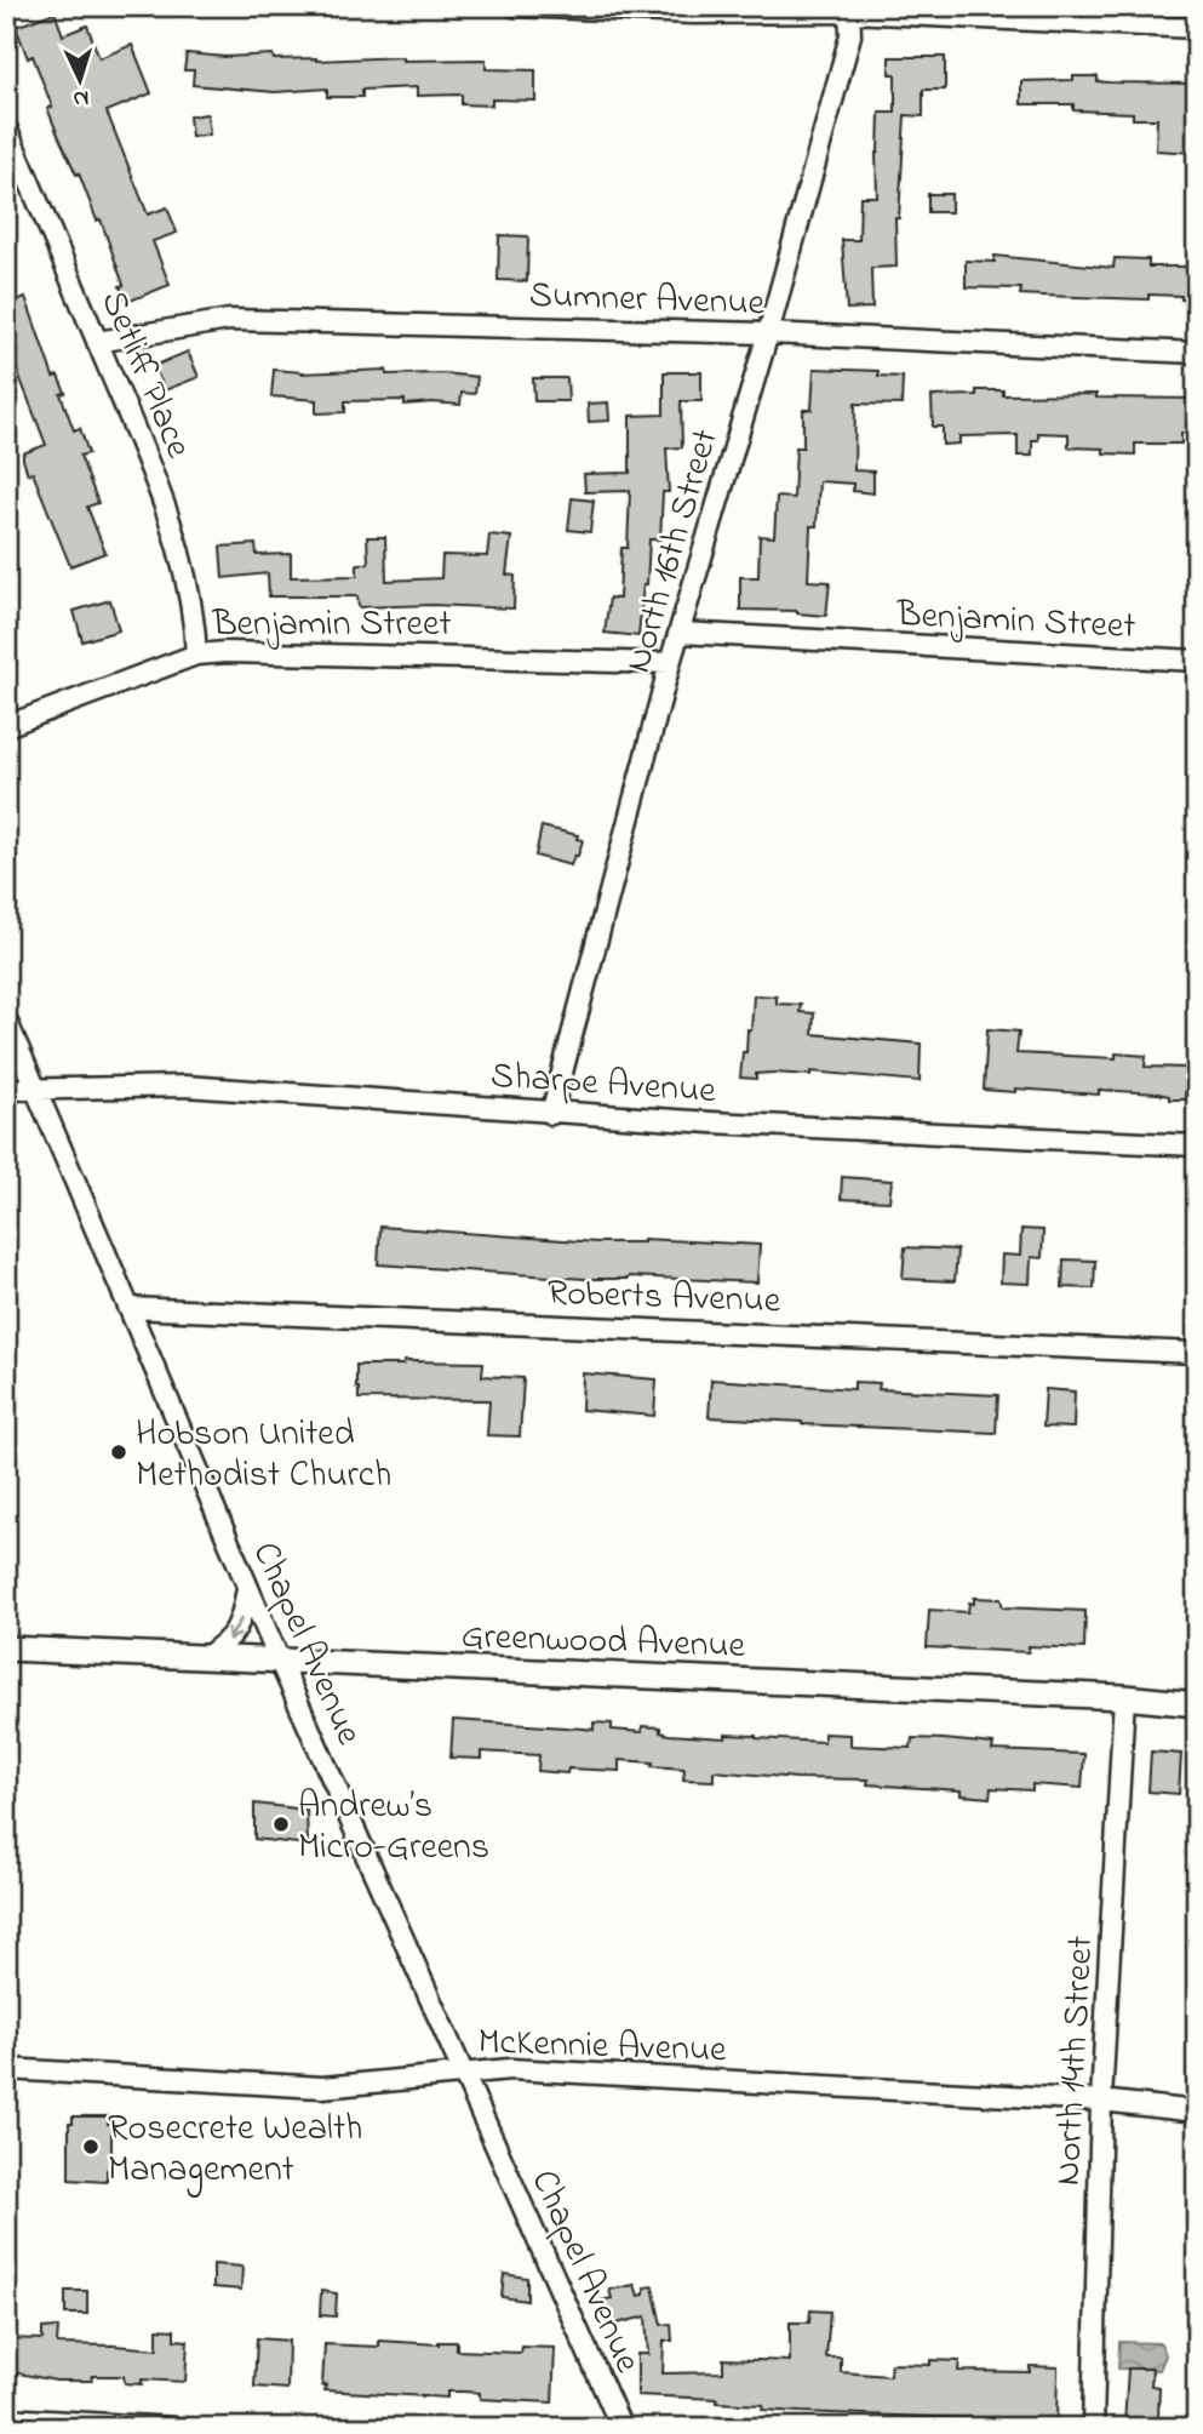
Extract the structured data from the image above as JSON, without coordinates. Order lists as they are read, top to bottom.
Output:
{
  "streets": {
    "street": [
      "Sumner Avenue",
      "Setliff Place",
      "North 16th Street",
      "Benjamin Street",
      "Sharpe Avenue",
      "Roberts Avenue",
      "Greenwood Avenue",
      "Chapel Avenue",
      "McKennie Avenue",
      "North 14th Street"
    ]
  },
  "crossings": [
    ["Sumner Avenue", "Setliff Place"],
    ["Sumner Avenue", "North 16th Street"],
    ["Setliff Place", "Benjamin Street"],
    ["North 16th Street", "Benjamin Street"],
    ["North 16th Street", "Sharpe Avenue"],
    ["Sharpe Avenue", "Chapel Avenue"],
    ["Roberts Avenue", "Chapel Avenue"],
    ["Greenwood Avenue", "Chapel Avenue"],
    ["Greenwood Avenue", "North 14th Street"],
    ["Chapel Avenue", "McKennie Avenue"],
    ["McKennie Avenue", "North 14th Street"]
  ],
  "places": ["Hobson United Methodist Church", "Andrew’s Micro-Greens", "Rosecrete Wealth Management"],
  "north": "bottom"
}
